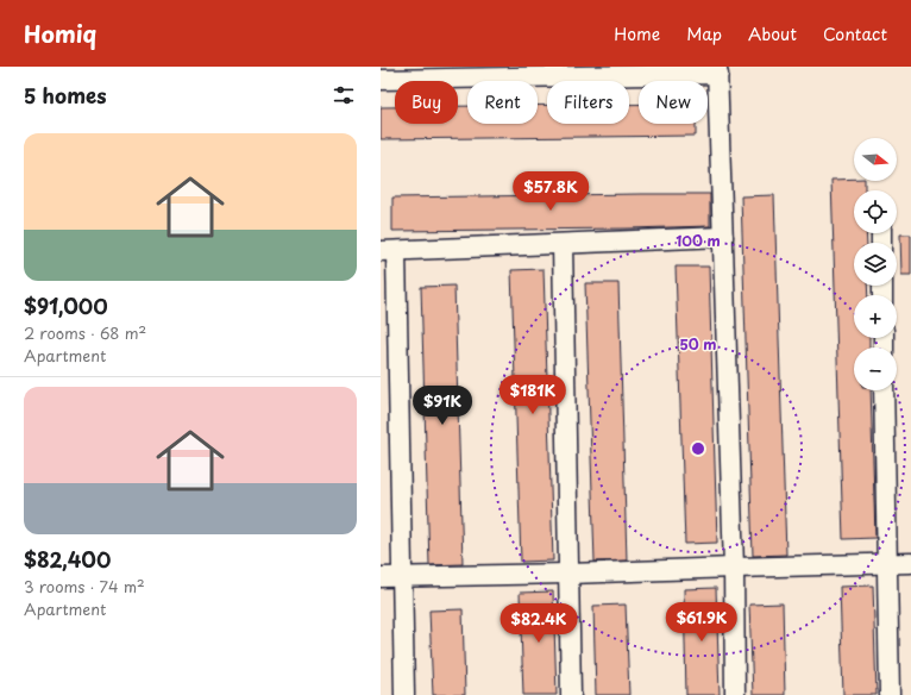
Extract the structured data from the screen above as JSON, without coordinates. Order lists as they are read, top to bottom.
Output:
{
  "north": "right",
  "page": {
    "header": "Homiq",
    "nav": [
      "Home",
      "Map",
      "About",
      "Contact"
    ],
    "heading": "5 homes",
    "chip": [
      "Buy",
      "Rent",
      "Filters",
      "New"
    ],
    "list": [
      {
        "name": "$91,000",
        "note": "2 rooms · 68 m² · Apartment"
      },
      {
        "name": "$82,400",
        "note": "3 rooms · 74 m² · Apartment"
      }
    ],
    "map_buttons": ["+", "−"],
    "price": [
      "$57.8K",
      "$181K",
      "$91K",
      "$61.9K",
      "$82.4K"
    ]
  },
  "rings": ["100 m", "50 m"]
}
